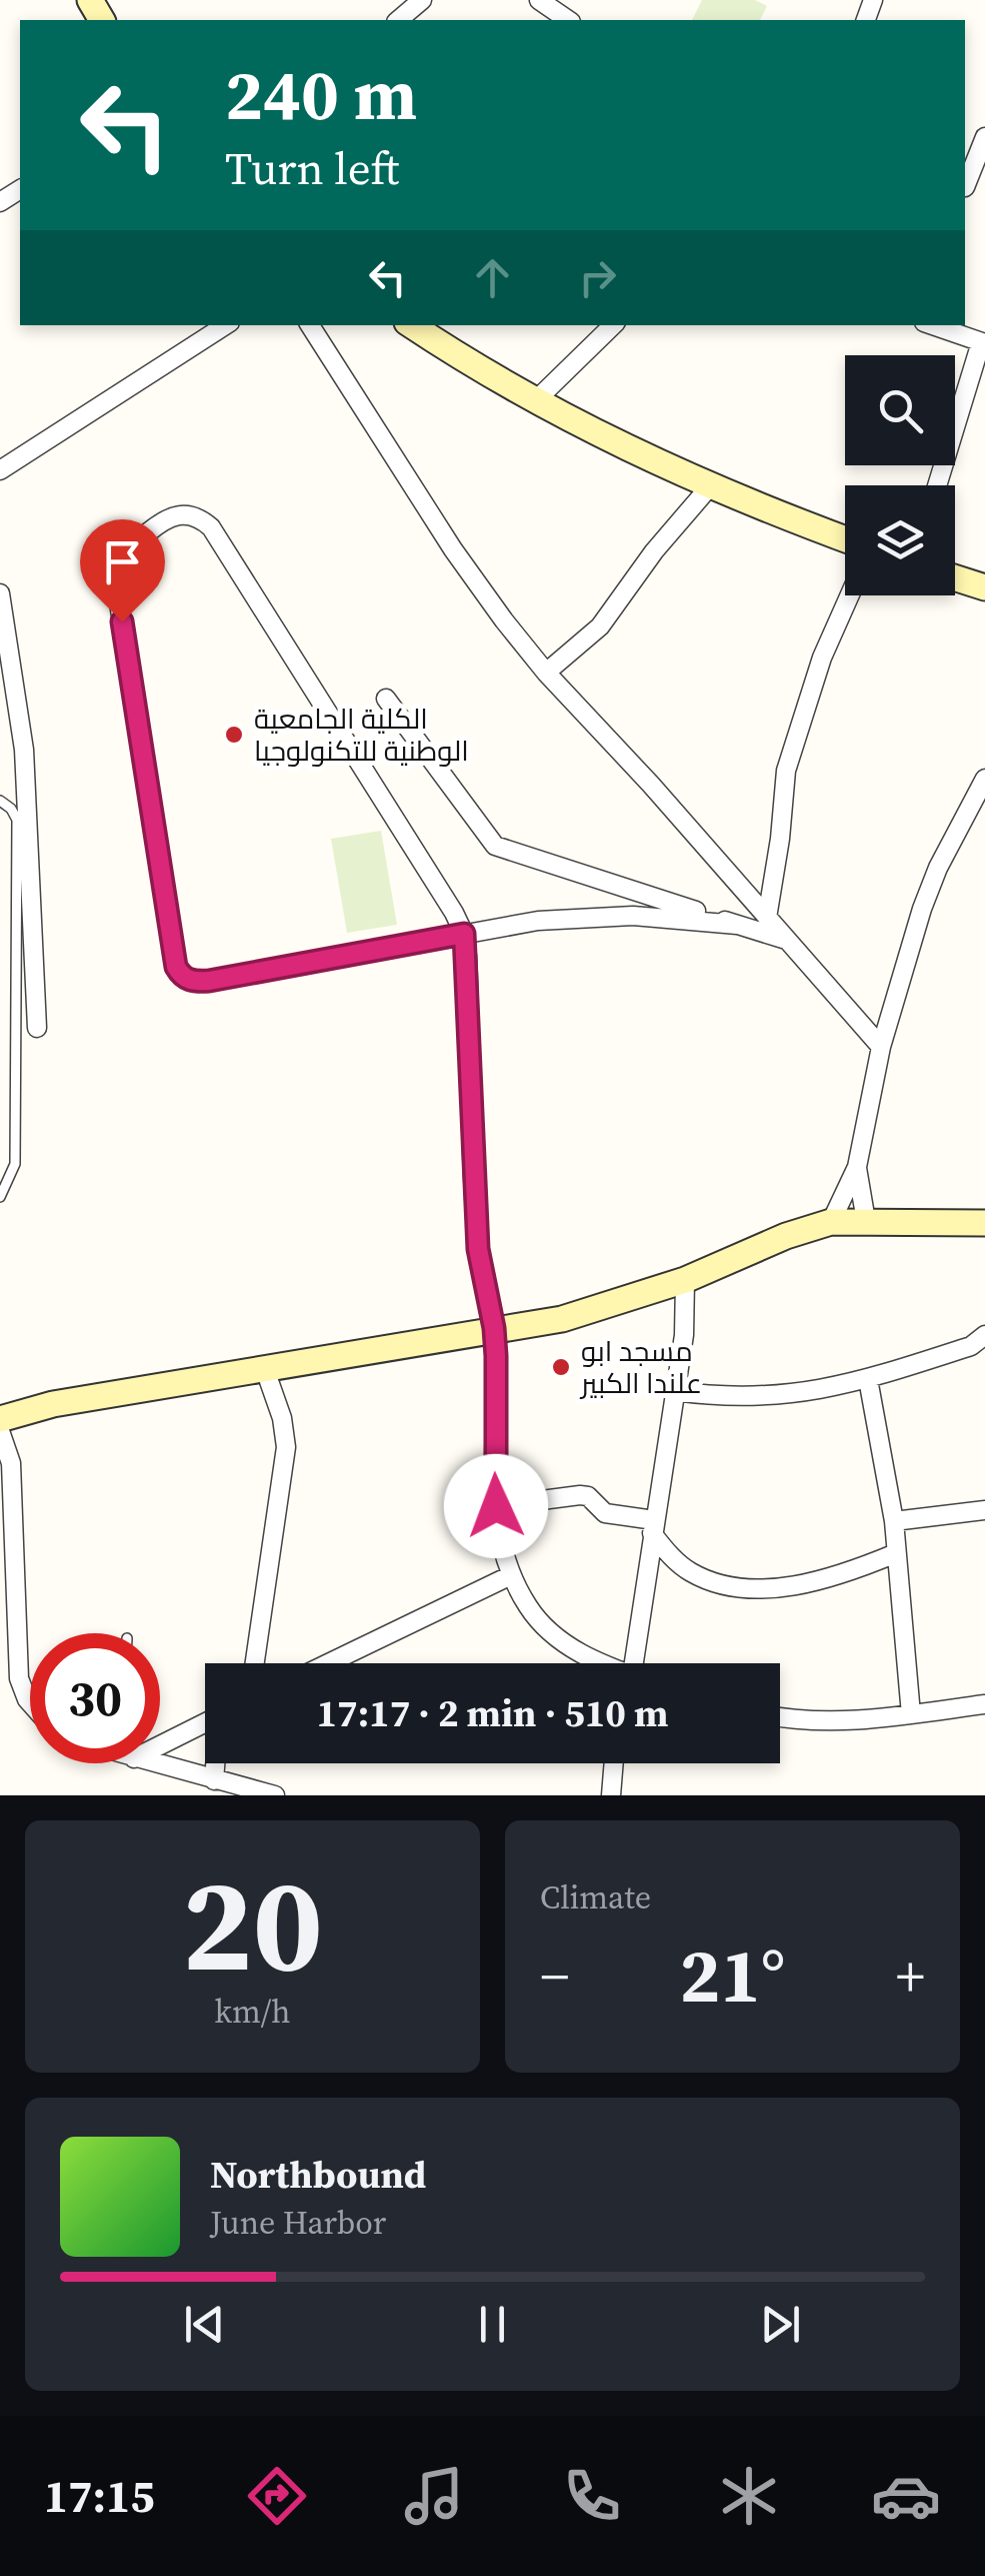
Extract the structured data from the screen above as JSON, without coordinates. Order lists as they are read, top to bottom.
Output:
{
  "places": ["الكلية الجامعية الوطنية للتكنولوجيا", "مسجد ابو علندا الكبير"],
  "page": {
    "turn": ["240 m", "Turn left"],
    "limit": "30",
    "trip": "17:17 · 2 min · 510 m",
    "tile": [
      ["20", "km/h"],
      "Climate"
    ],
    "heat": ["−", "21°", "+"],
    "song": ["Northbound", "June Harbor"],
    "tabs": "17:15"
  }
}
